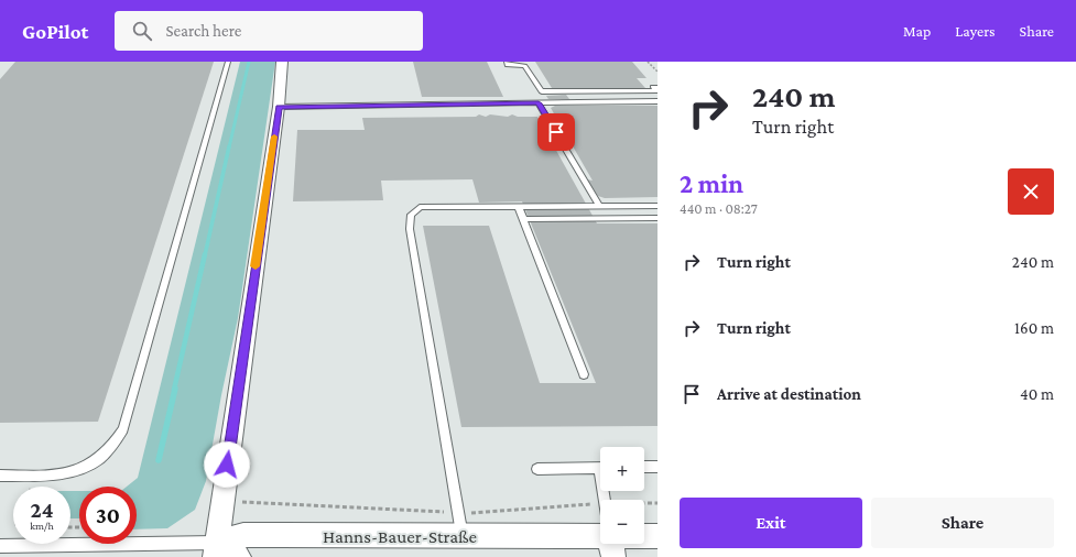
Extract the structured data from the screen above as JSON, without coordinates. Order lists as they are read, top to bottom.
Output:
{
  "streets": {
    "street": ["Hanns-Bauer-Straße"]
  },
  "page": {
    "header": "GoPilot",
    "search": "Search here",
    "nav": ["Map", "Layers", "Share"],
    "turn": ["240 m", "Turn right"],
    "heading": ["2 min", "440 m · 08:27"],
    "list": [
      {
        "name": "Turn right",
        "value": "240 m"
      },
      {
        "name": "Turn right",
        "value": "160 m"
      },
      {
        "name": "Arrive at destination",
        "value": "40 m"
      }
    ],
    "map_buttons": ["+", "−"],
    "speed": "24 km/h",
    "limit": "30",
    "buttons": ["Exit", "Share"]
  }
}
